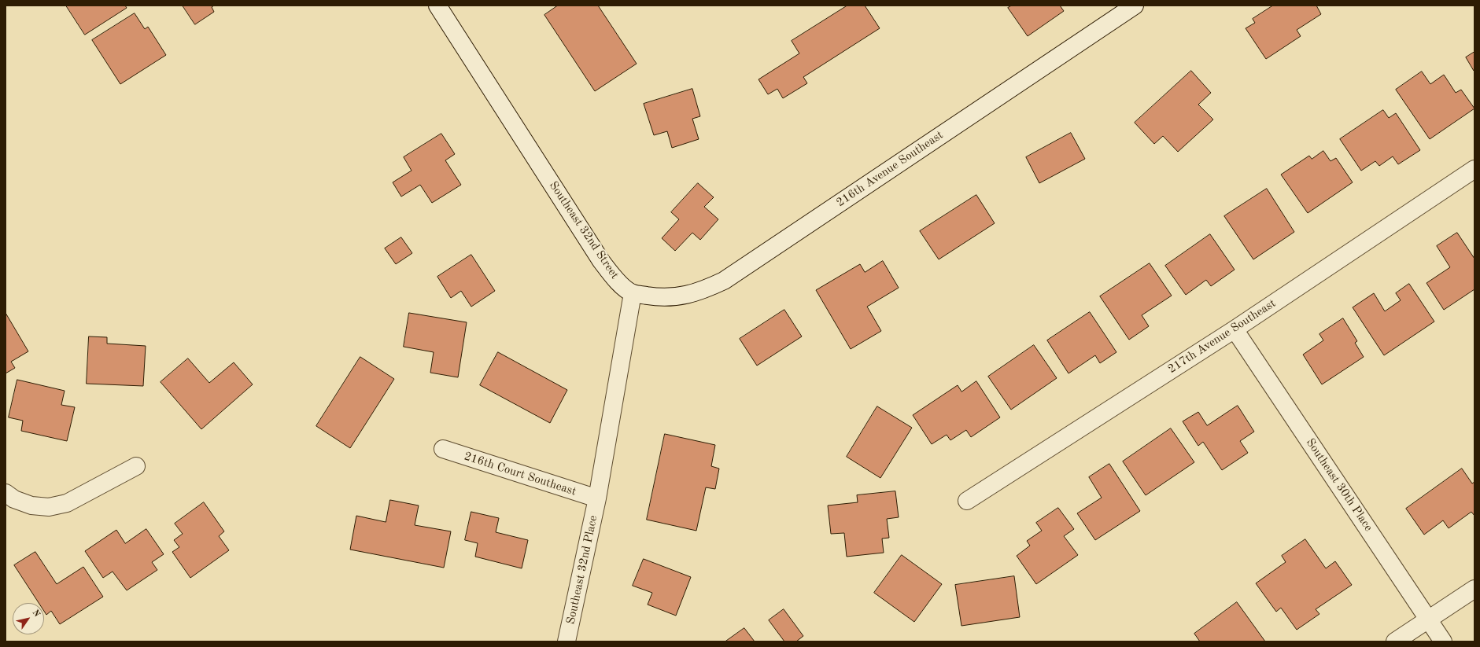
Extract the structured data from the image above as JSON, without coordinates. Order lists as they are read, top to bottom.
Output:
{
  "streets": {
    "street": [
      "216th Avenue Southeast",
      "Southeast 32nd Street",
      "217th Avenue Southeast",
      "216th Court Southeast",
      "Southeast 30th Place",
      "Southeast 32nd Place"
    ]
  },
  "crossings": [
    ["216th Avenue Southeast", "Southeast 32nd Street"],
    ["217th Avenue Southeast", "Southeast 30th Place"],
    ["216th Court Southeast", "Southeast 32nd Place"]
  ],
  "north": "top right"
}
